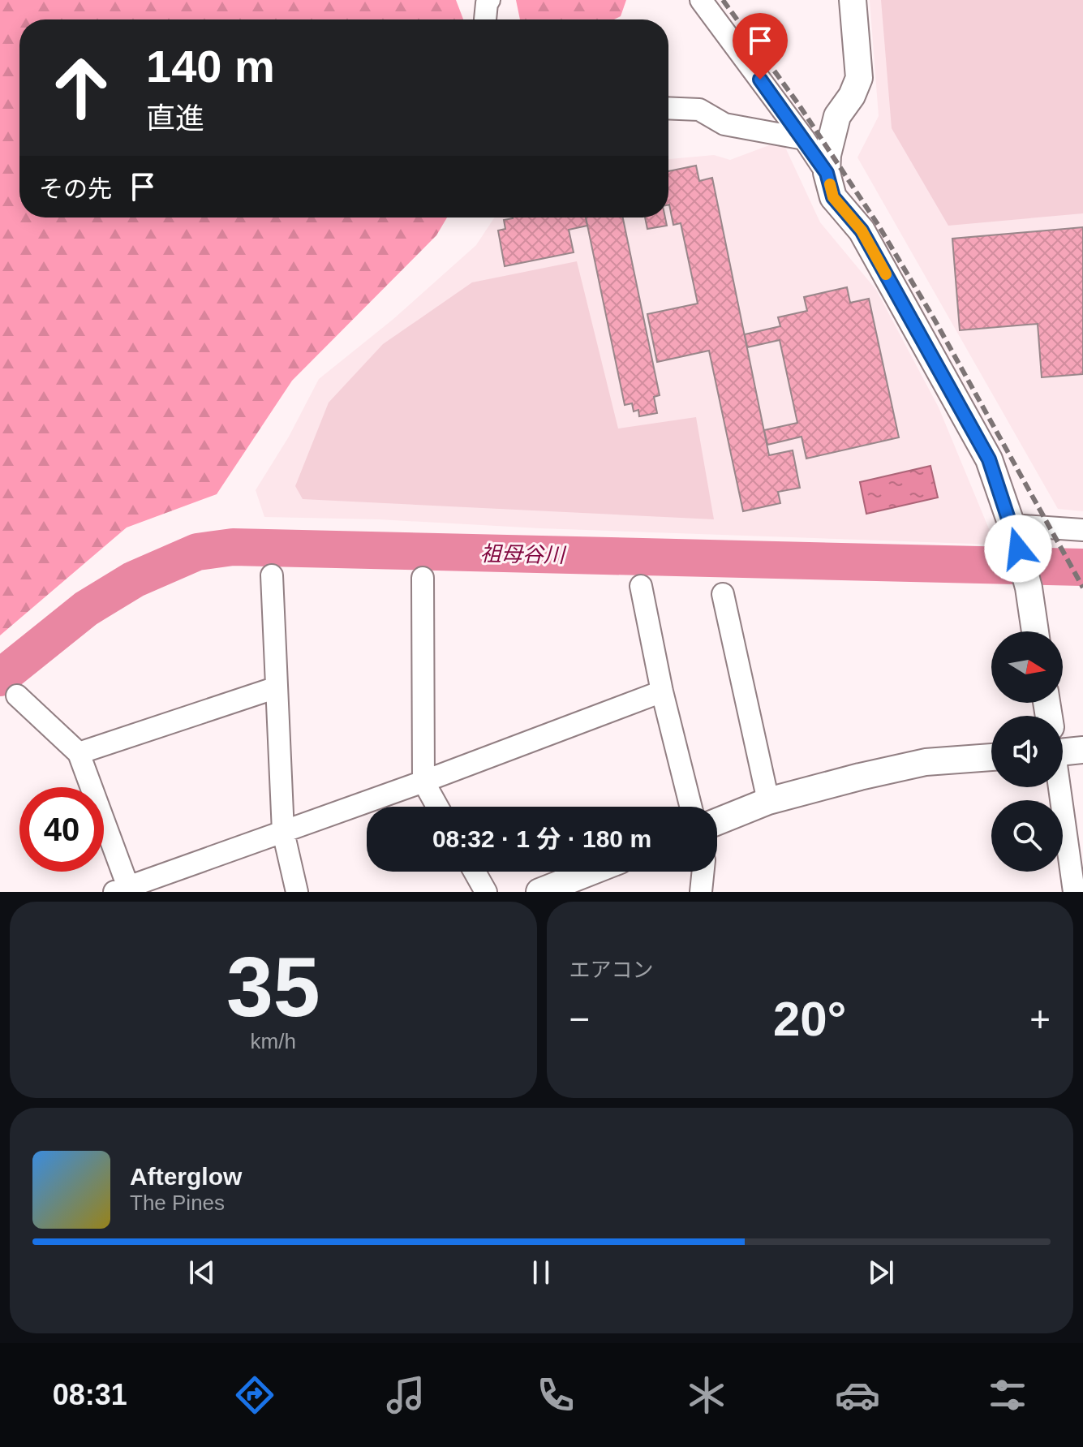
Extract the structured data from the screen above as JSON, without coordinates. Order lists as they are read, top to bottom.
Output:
{
  "water": ["祖母谷川"],
  "north": "right",
  "page": {
    "turn": ["140 m", "直進"],
    "then": "その先",
    "limit": "40",
    "trip": "08:32 · 1 分 · 180 m",
    "tile": [
      ["35", "km/h"],
      "エアコン"
    ],
    "heat": ["−", "20°", "+"],
    "song": ["Afterglow", "The Pines"],
    "tabs": "08:31"
  }
}
